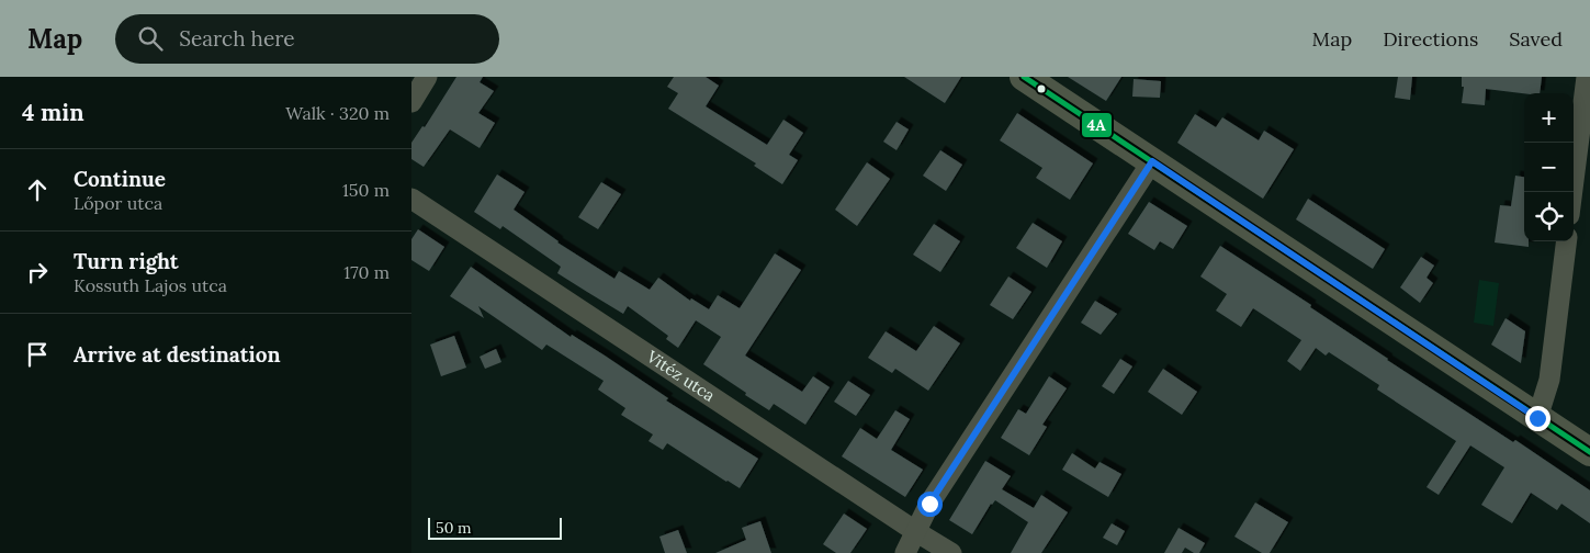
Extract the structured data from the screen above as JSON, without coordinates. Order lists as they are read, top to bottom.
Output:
{
  "streets": {
    "street": ["Vitéz utca"]
  },
  "lines": ["transit line 4A"],
  "scale_bar": "50 m",
  "page": {
    "header": "Map",
    "search": "Search here",
    "nav": ["Map", "Directions", "Saved"],
    "heading": ["4 min", "Walk · 320 m"],
    "map_buttons": ["+", "−"],
    "list": [
      ["Continue", "Lőpor utca", "150 m"],
      ["Turn right", "Kossuth Lajos utca", "170 m"],
      "Arrive at destination"
    ],
    "scale": "50 m"
  }
}
